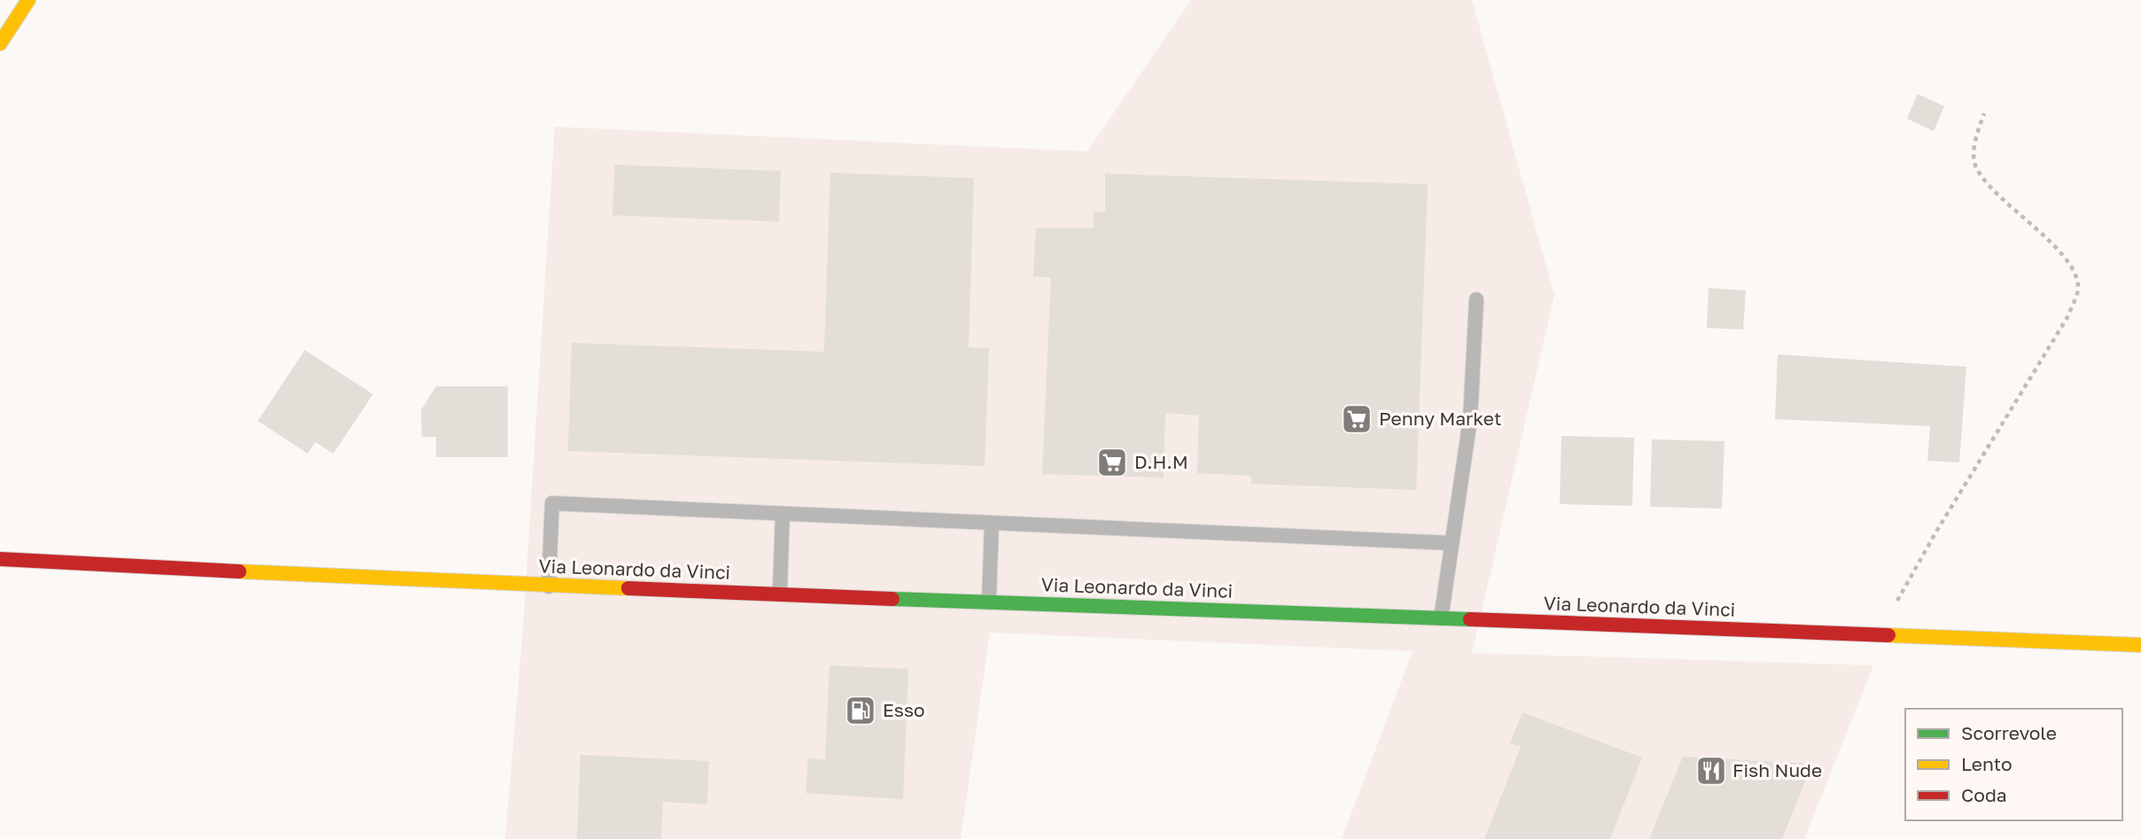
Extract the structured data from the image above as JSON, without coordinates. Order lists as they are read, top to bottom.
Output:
{
  "streets": {
    "main road": ["Via Leonardo da Vinci"]
  },
  "places": {
    "supermarket": ["Penny Market", "D.H.M"],
    "fuel station": ["Esso"],
    "restaurant": ["Fish Nude"]
  },
  "legend": ["Scorrevole", "Lento", "Coda"]
}
